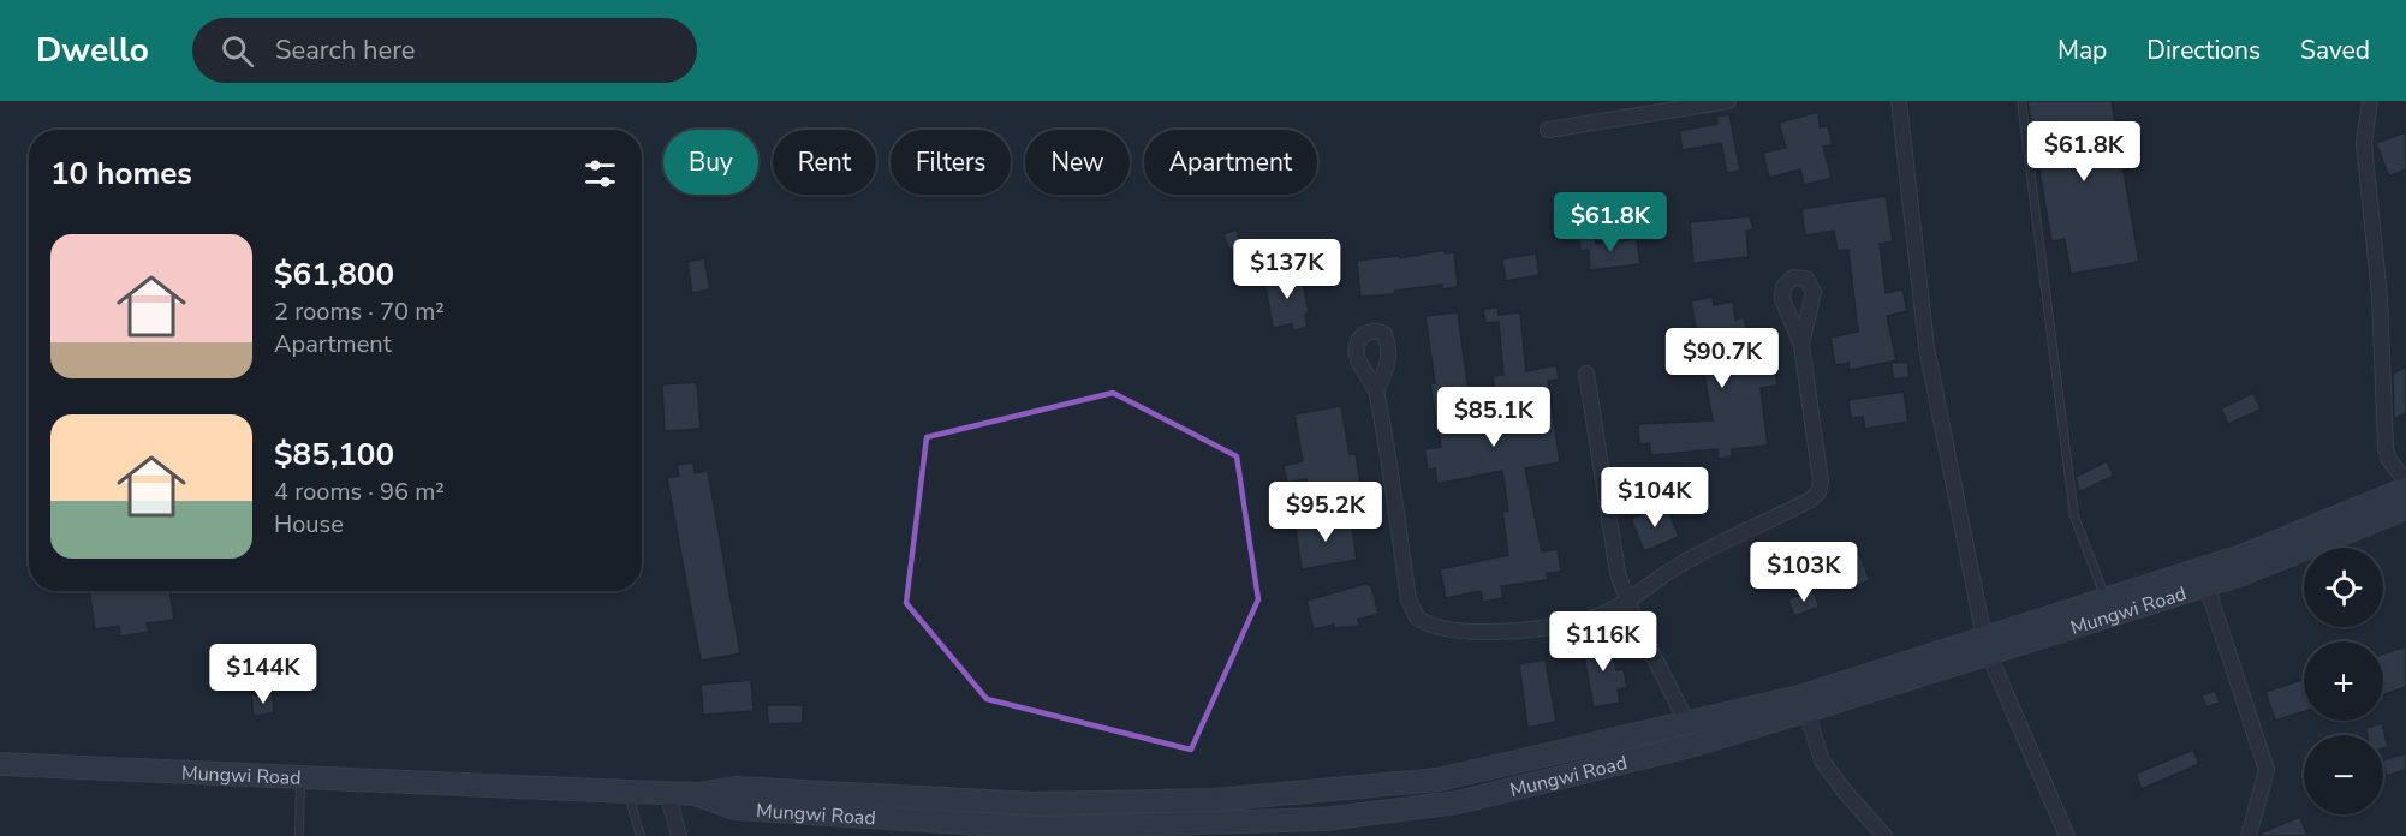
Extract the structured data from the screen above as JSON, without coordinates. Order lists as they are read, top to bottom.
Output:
{
  "streets": {
    "main road": ["Mungwi Road"]
  },
  "page": {
    "header": "Dwello",
    "search": "Search here",
    "nav": ["Map", "Directions", "Saved"],
    "price": [
      "$61.8K",
      "$61.8K",
      "$137K",
      "$90.7K",
      "$85.1K",
      "$104K",
      "$95.2K",
      "$103K",
      "$116K",
      "$144K"
    ],
    "chip": [
      "Buy",
      "Rent",
      "Filters",
      "New",
      "Apartment"
    ],
    "heading": "10 homes",
    "list": [
      {
        "name": "$61,800",
        "note": "2 rooms · 70 m² · Apartment"
      },
      {
        "name": "$85,100",
        "note": "4 rooms · 96 m² · House"
      }
    ],
    "map_buttons": ["+", "−"]
  }
}
